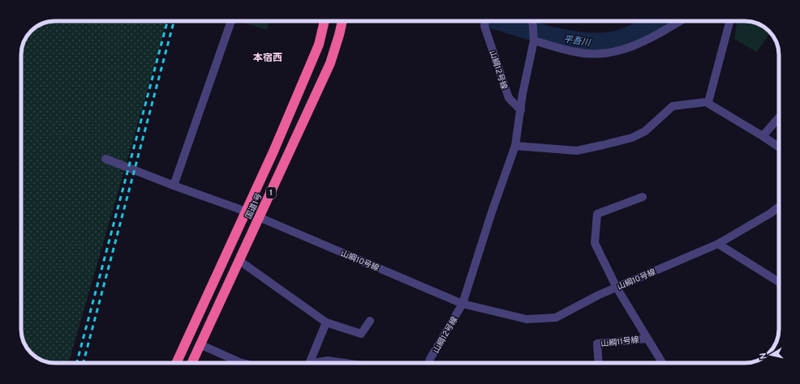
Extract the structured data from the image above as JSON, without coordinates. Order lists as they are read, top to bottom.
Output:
{
  "streets": {
    "highway": ["1", "国道1号"],
    "street": ["山綱12号線", "山綱10号線", "山綱11号線"]
  },
  "crossings": [
    ["山綱12号線", "山綱10号線"],
    ["国道1号", "山綱10号線"]
  ],
  "districts": ["本宿西"],
  "water": ["平吾川"],
  "north": "left"
}
